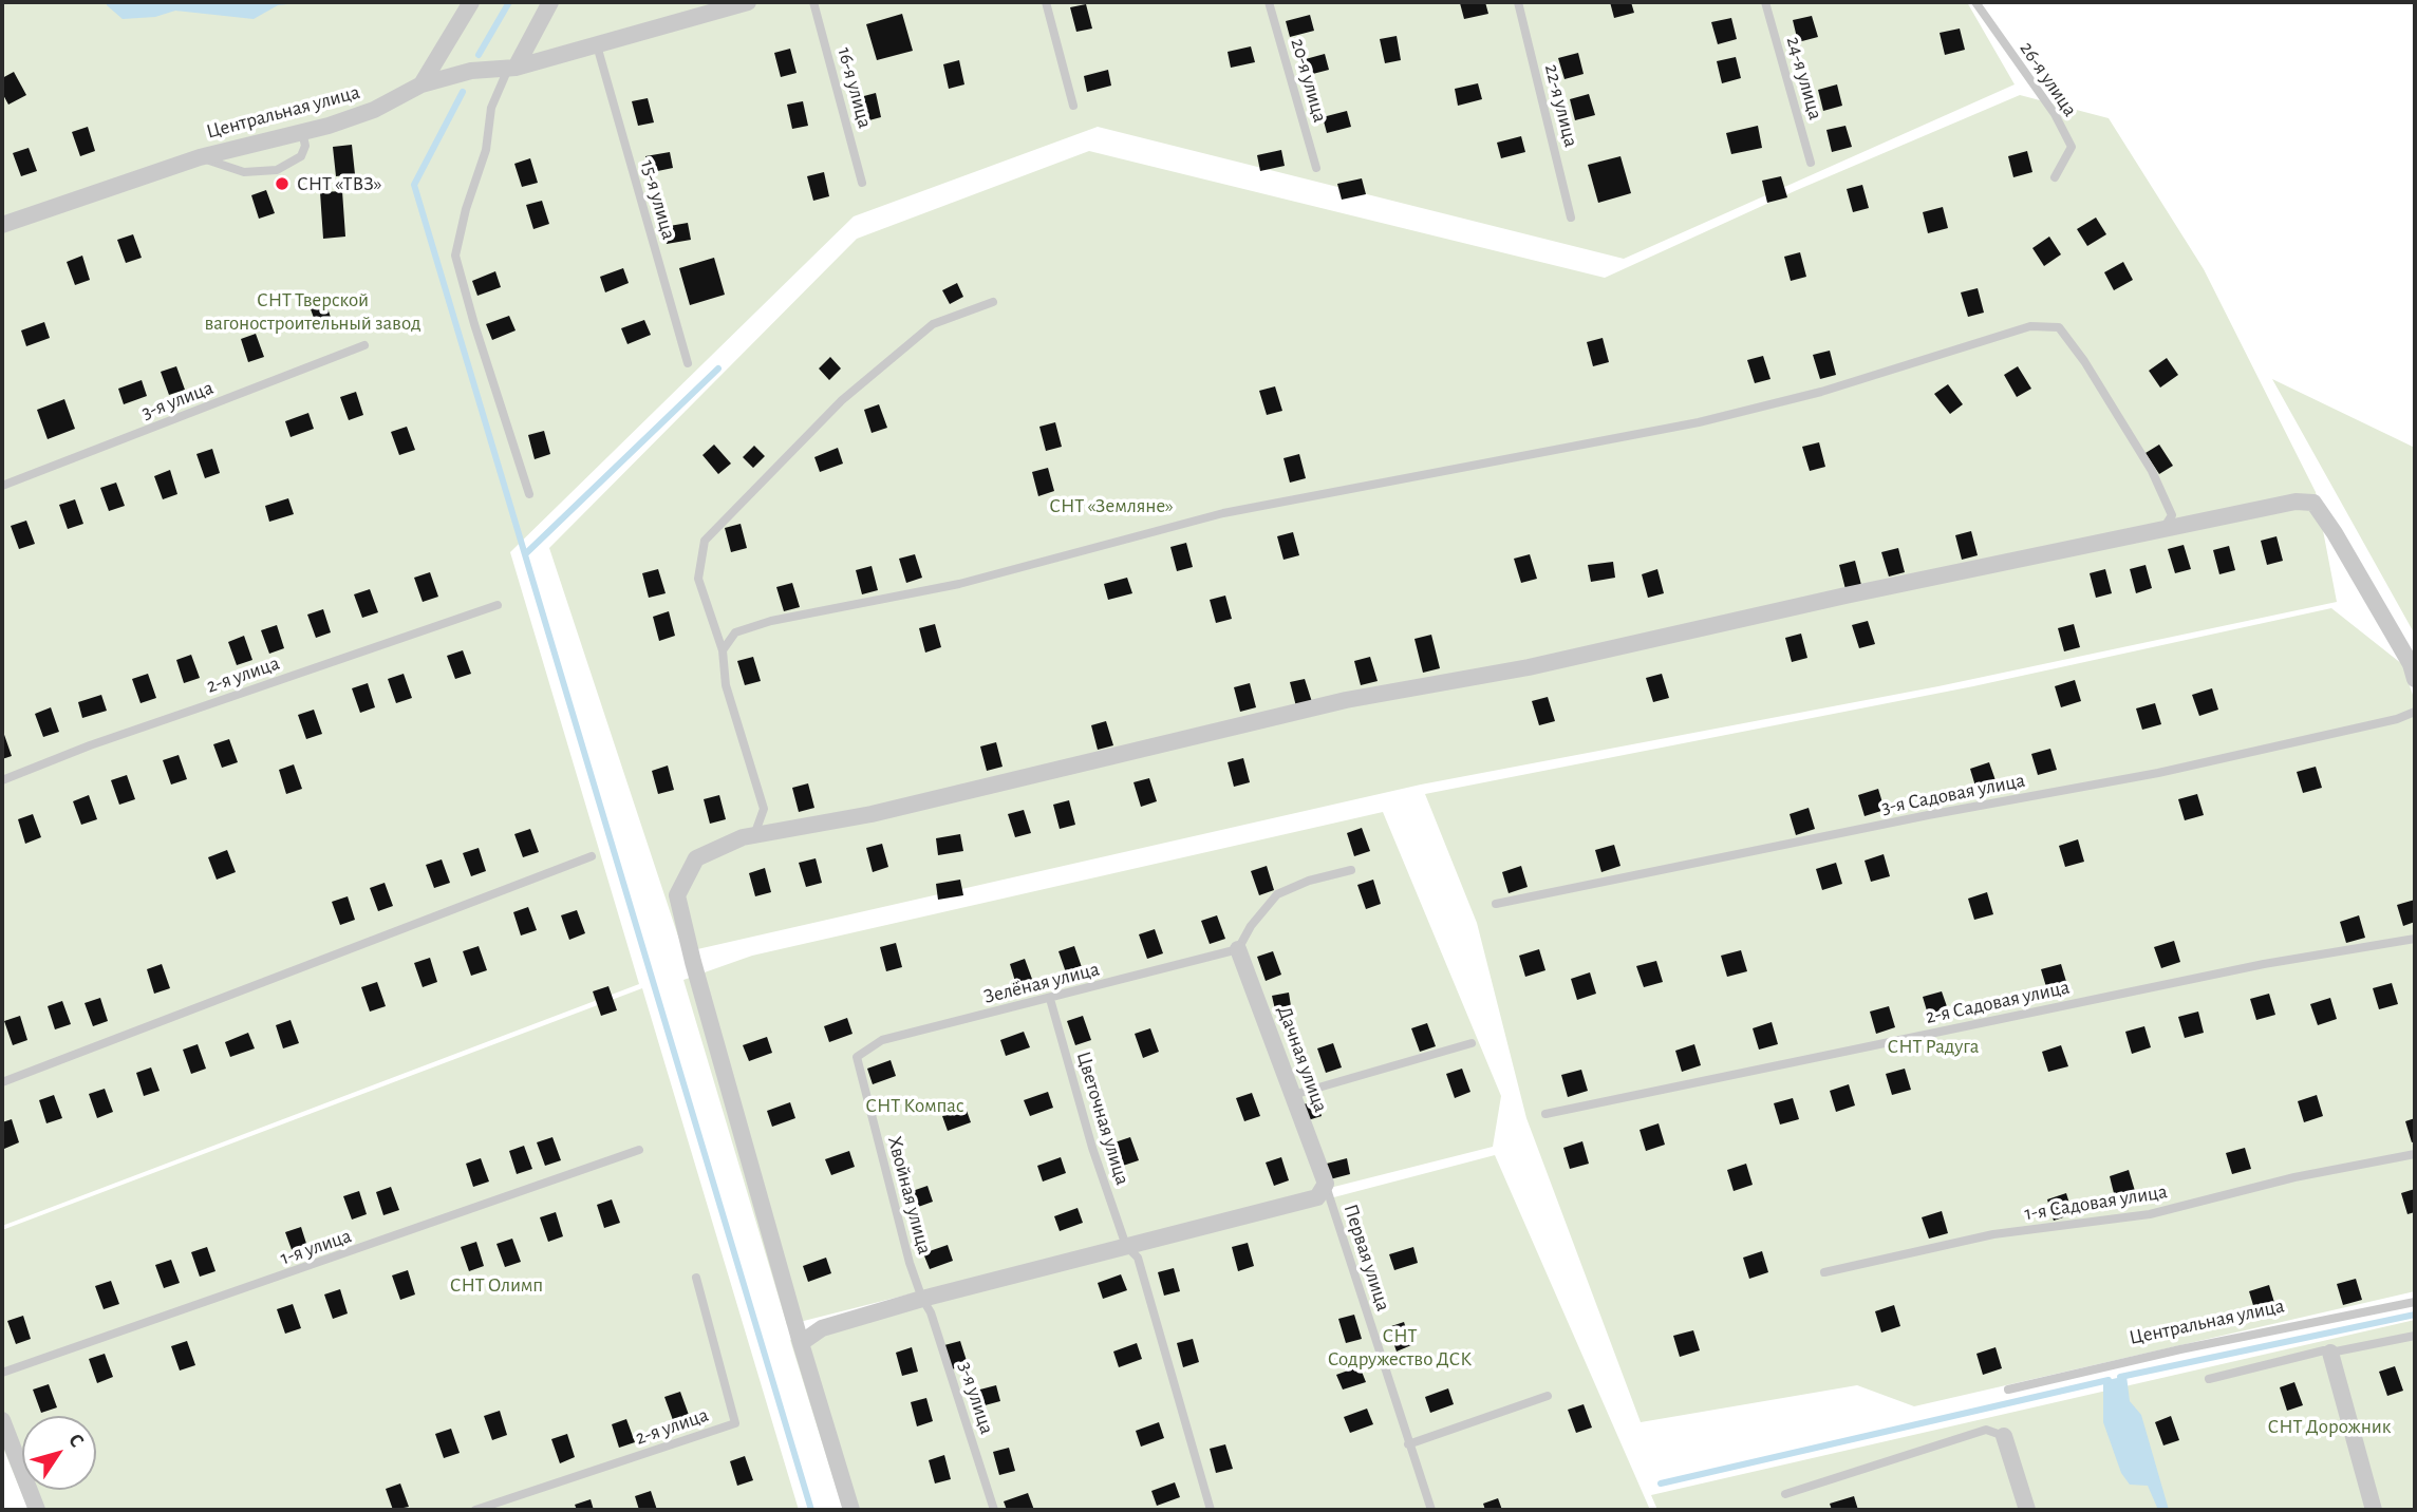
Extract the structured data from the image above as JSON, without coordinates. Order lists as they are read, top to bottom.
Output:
{
  "streets": {
    "street": ["Центральная улица", "Дачная улица"],
    "lane": [
      "24-я улица",
      "26-я улица",
      "20-я улица",
      "16-я улица",
      "22-я улица",
      "15-я улица",
      "3-я улица",
      "2-я улица",
      "3-я Садовая улица",
      "Зелёная улица",
      "2-я Садовая улица",
      "Цветочная улица",
      "Хвойная улица",
      "1-я Садовая улица",
      "1-я улица",
      "Первая улица"
    ]
  },
  "crossings": [
    ["Центральная улица", "15-я улица"],
    ["3-я улица", "Хвойная улица"],
    ["Зелёная улица", "Дачная улица"],
    ["Зелёная улица", "Цветочная улица"],
    ["Зелёная улица", "Хвойная улица"],
    ["Дачная улица", "Первая улица"]
  ],
  "parks": [
    "СНТ Тверской вагоностроительный завод",
    "СНТ «Земляне»",
    "СНТ Радуга",
    "СНТ Компас",
    "СНТ Олимп",
    "СНТ Содружество ДСК",
    "СНТ Дорожник"
  ],
  "places": ["СНТ «ТВЗ»"],
  "north": "top right"
}
